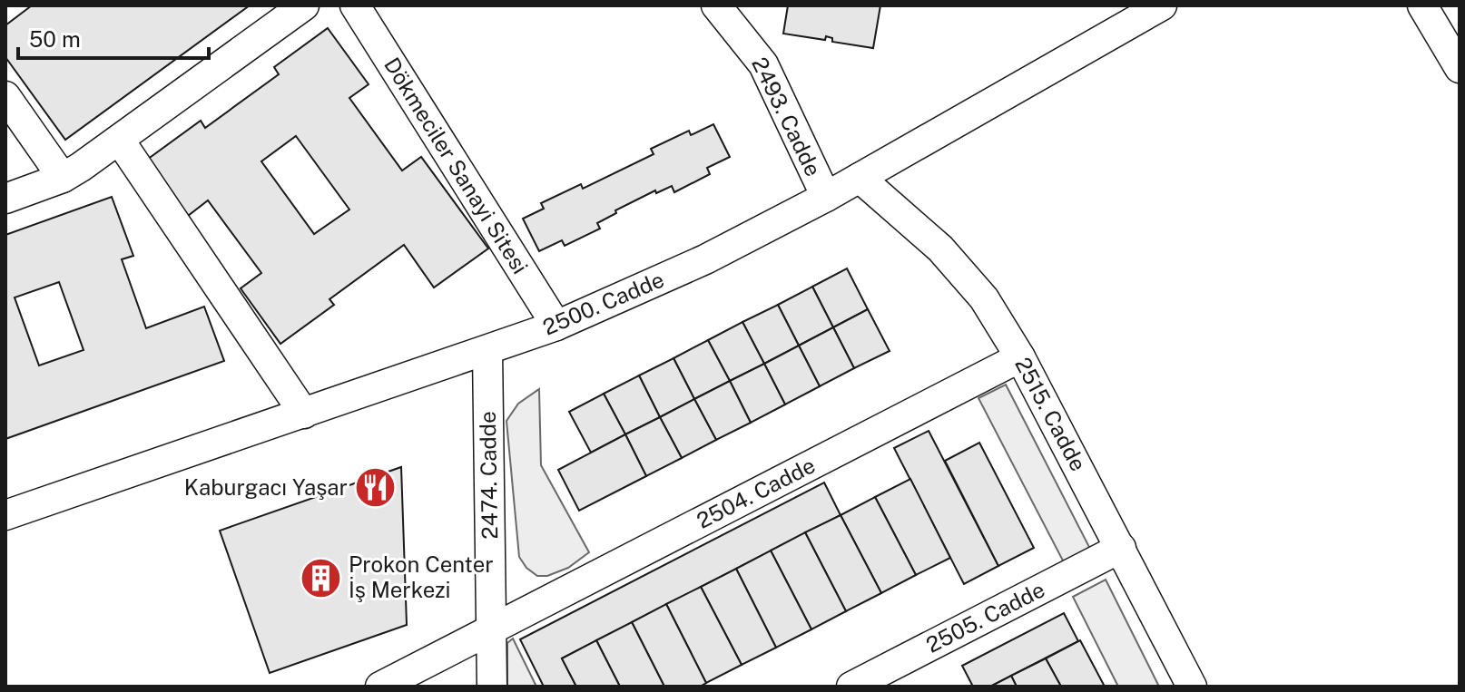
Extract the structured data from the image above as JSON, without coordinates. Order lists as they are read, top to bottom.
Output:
{
  "streets": {
    "street": [
      "2493. Cadde",
      "Dökmeciler Sanayi Sitesi",
      "2500. Cadde",
      "2515. Cadde",
      "2474. Cadde",
      "2504. Cadde",
      "2505. Cadde"
    ]
  },
  "crossings": [
    ["2493. Cadde", "2500. Cadde"],
    ["Dökmeciler Sanayi Sitesi", "2500. Cadde"],
    ["2500. Cadde", "2515. Cadde"],
    ["2500. Cadde", "2474. Cadde"],
    ["2515. Cadde", "2504. Cadde"],
    ["2515. Cadde", "2505. Cadde"],
    ["2474. Cadde", "2504. Cadde"]
  ],
  "places": {
    "restaurant": ["Kaburgacı Yaşar"],
    "building": ["Prokon Center İş Merkezi"]
  },
  "scale_bar": "50 m"
}
